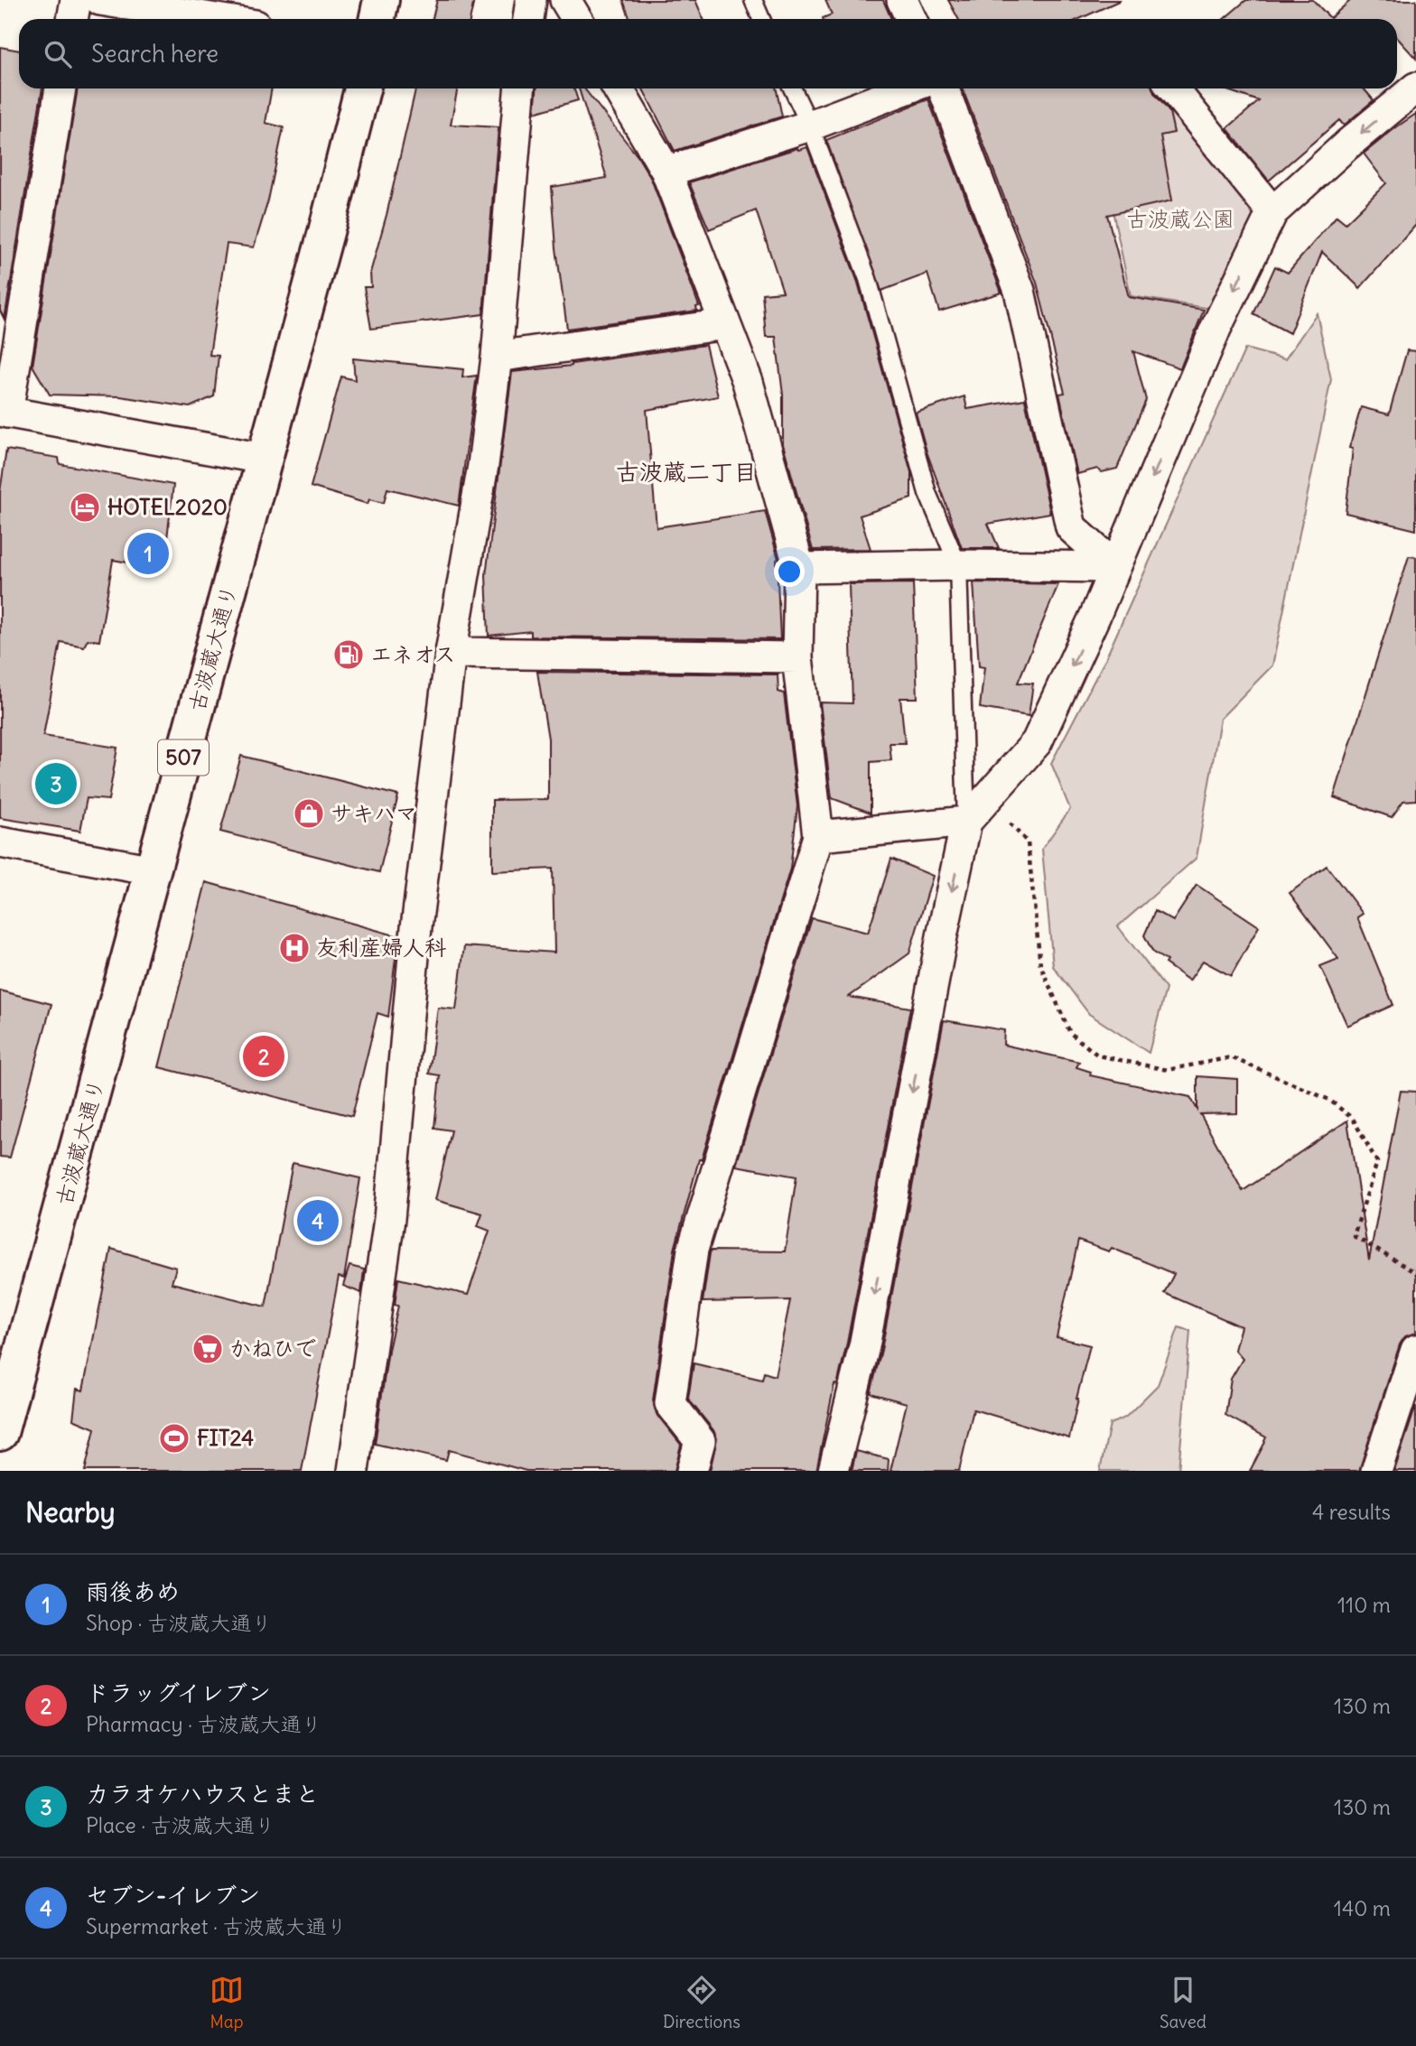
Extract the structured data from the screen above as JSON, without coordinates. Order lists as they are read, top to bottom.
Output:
{
  "streets": {
    "highway": ["古波蔵大通り", "507"]
  },
  "districts": ["古波蔵二丁目"],
  "parks": ["古波蔵公園"],
  "places": {
    "hotel": ["HOTEL2020"],
    "fuel station": ["エネオス"],
    "shop": ["サキハマ"],
    "hospital": ["友利産婦人科"],
    "supermarket": ["かねひで"],
    "sports": ["FIT24"]
  },
  "page": {
    "search": "Search here",
    "pins": [
      "1",
      "3",
      "2",
      "4"
    ],
    "heading": ["Nearby", "4 results"],
    "list": [
      {
        "mark": "1",
        "name": "雨後あめ",
        "note": "Shop · 古波蔵大通り",
        "value": "110 m"
      },
      {
        "mark": "2",
        "name": "ドラッグイレブン",
        "note": "Pharmacy · 古波蔵大通り",
        "value": "130 m"
      },
      {
        "mark": "3",
        "name": "カラオケハウスとまと",
        "note": "Place · 古波蔵大通り",
        "value": "130 m"
      },
      {
        "mark": "4",
        "name": "セブン-イレブン",
        "note": "Supermarket · 古波蔵大通り",
        "value": "140 m"
      }
    ],
    "nav": ["Map", "Directions", "Saved"]
  }
}
